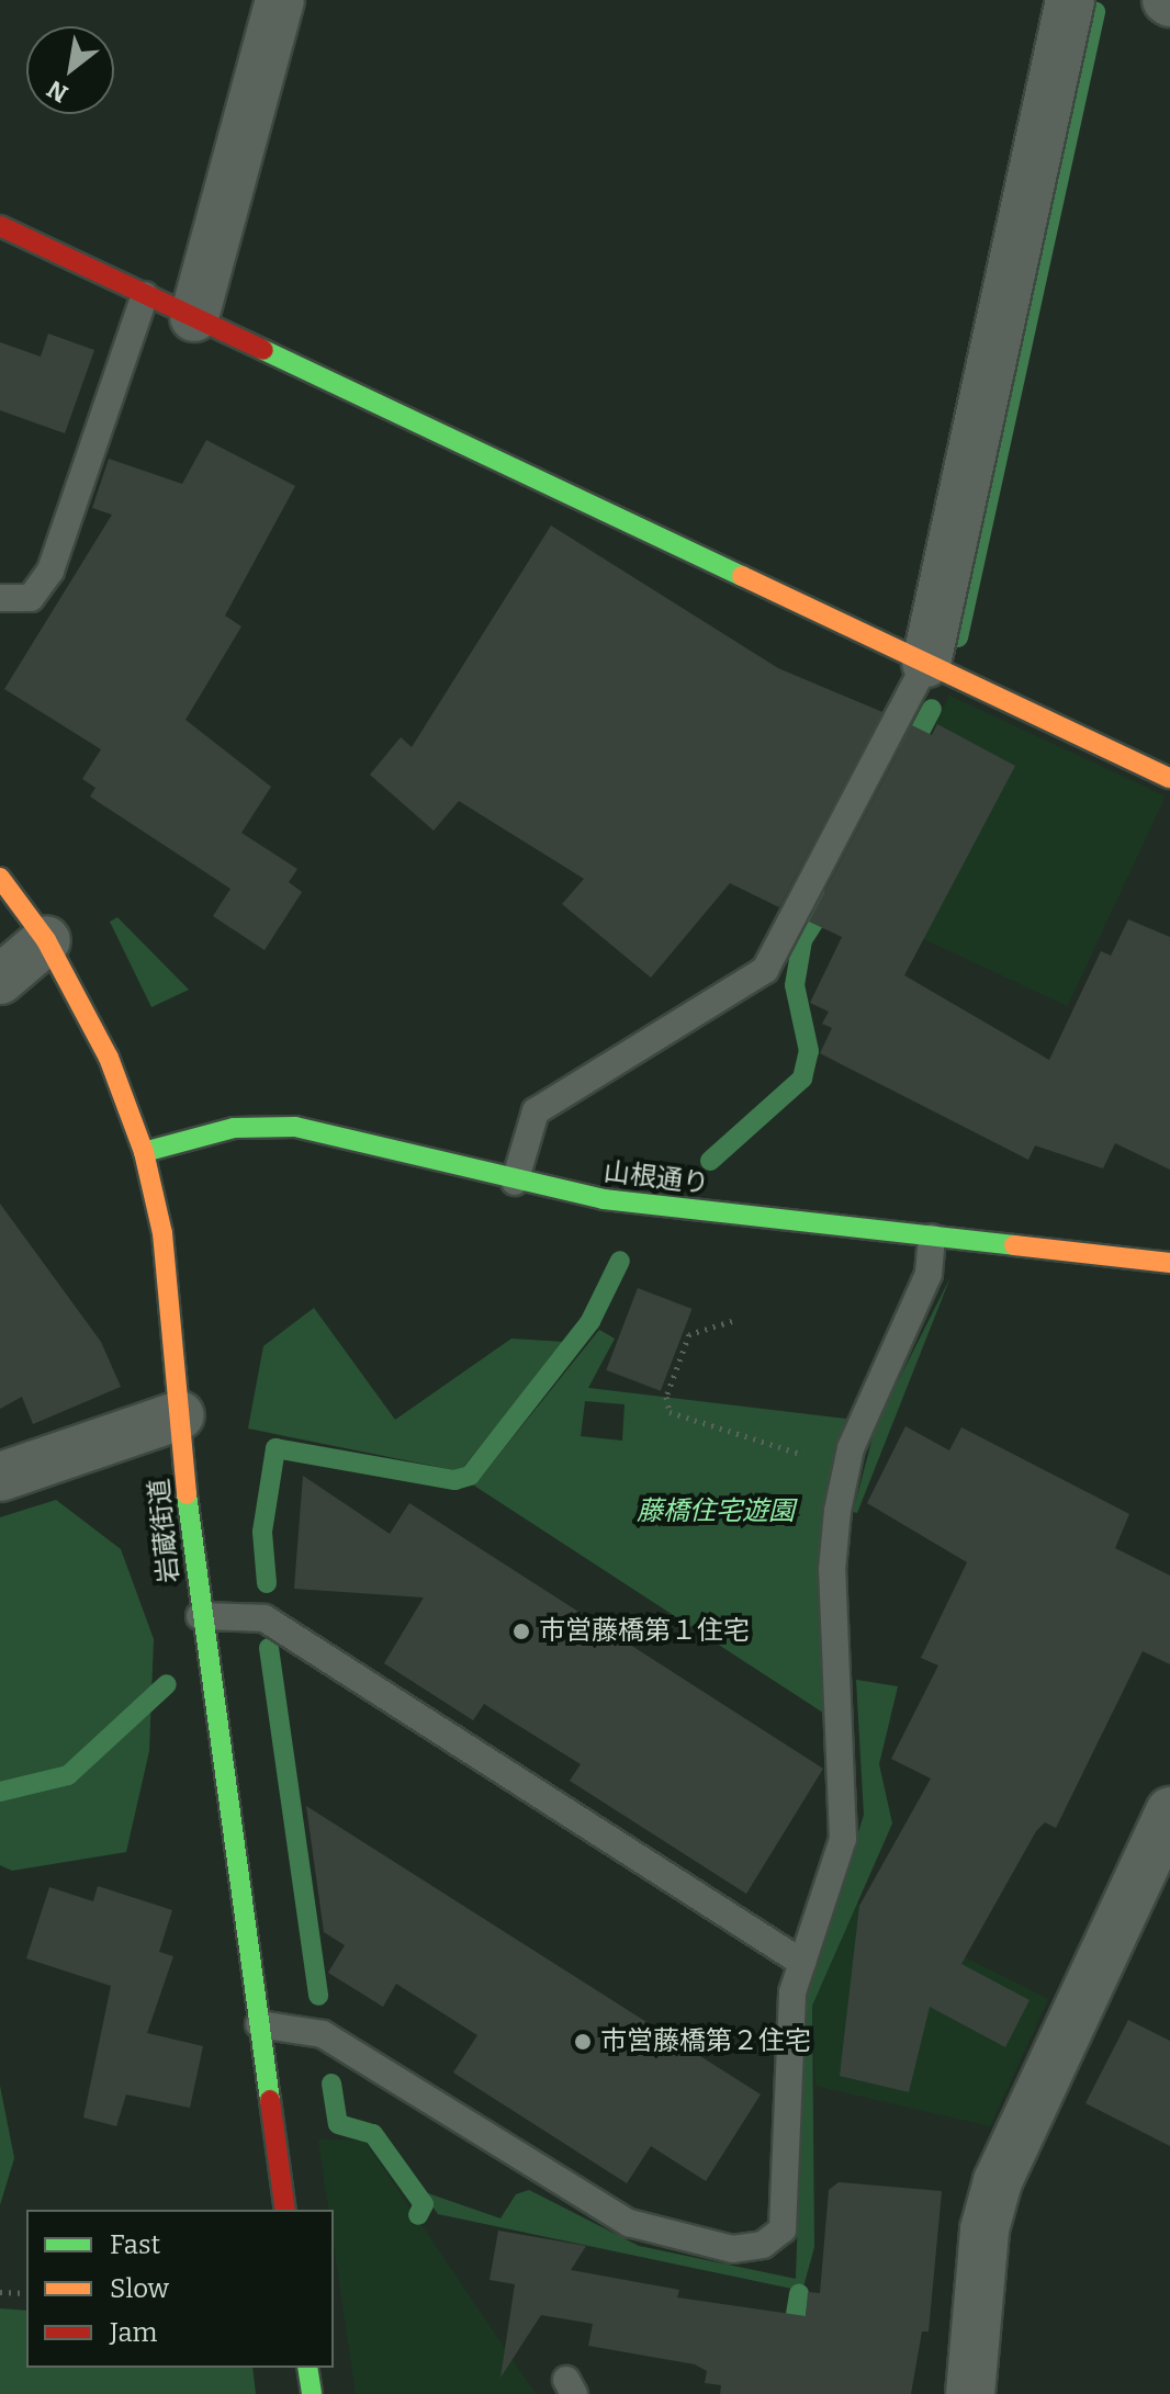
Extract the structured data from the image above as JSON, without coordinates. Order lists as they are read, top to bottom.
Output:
{
  "streets": {
    "street": ["山根通り", "岩蔵街道"]
  },
  "crossings": [
    ["山根通り", "岩蔵街道"]
  ],
  "parks": ["藤橋住宅遊園"],
  "places": ["市営藤橋第１住宅", "市営藤橋第２住宅"],
  "legend": ["Fast", "Slow", "Jam"],
  "north": "bottom left"
}
